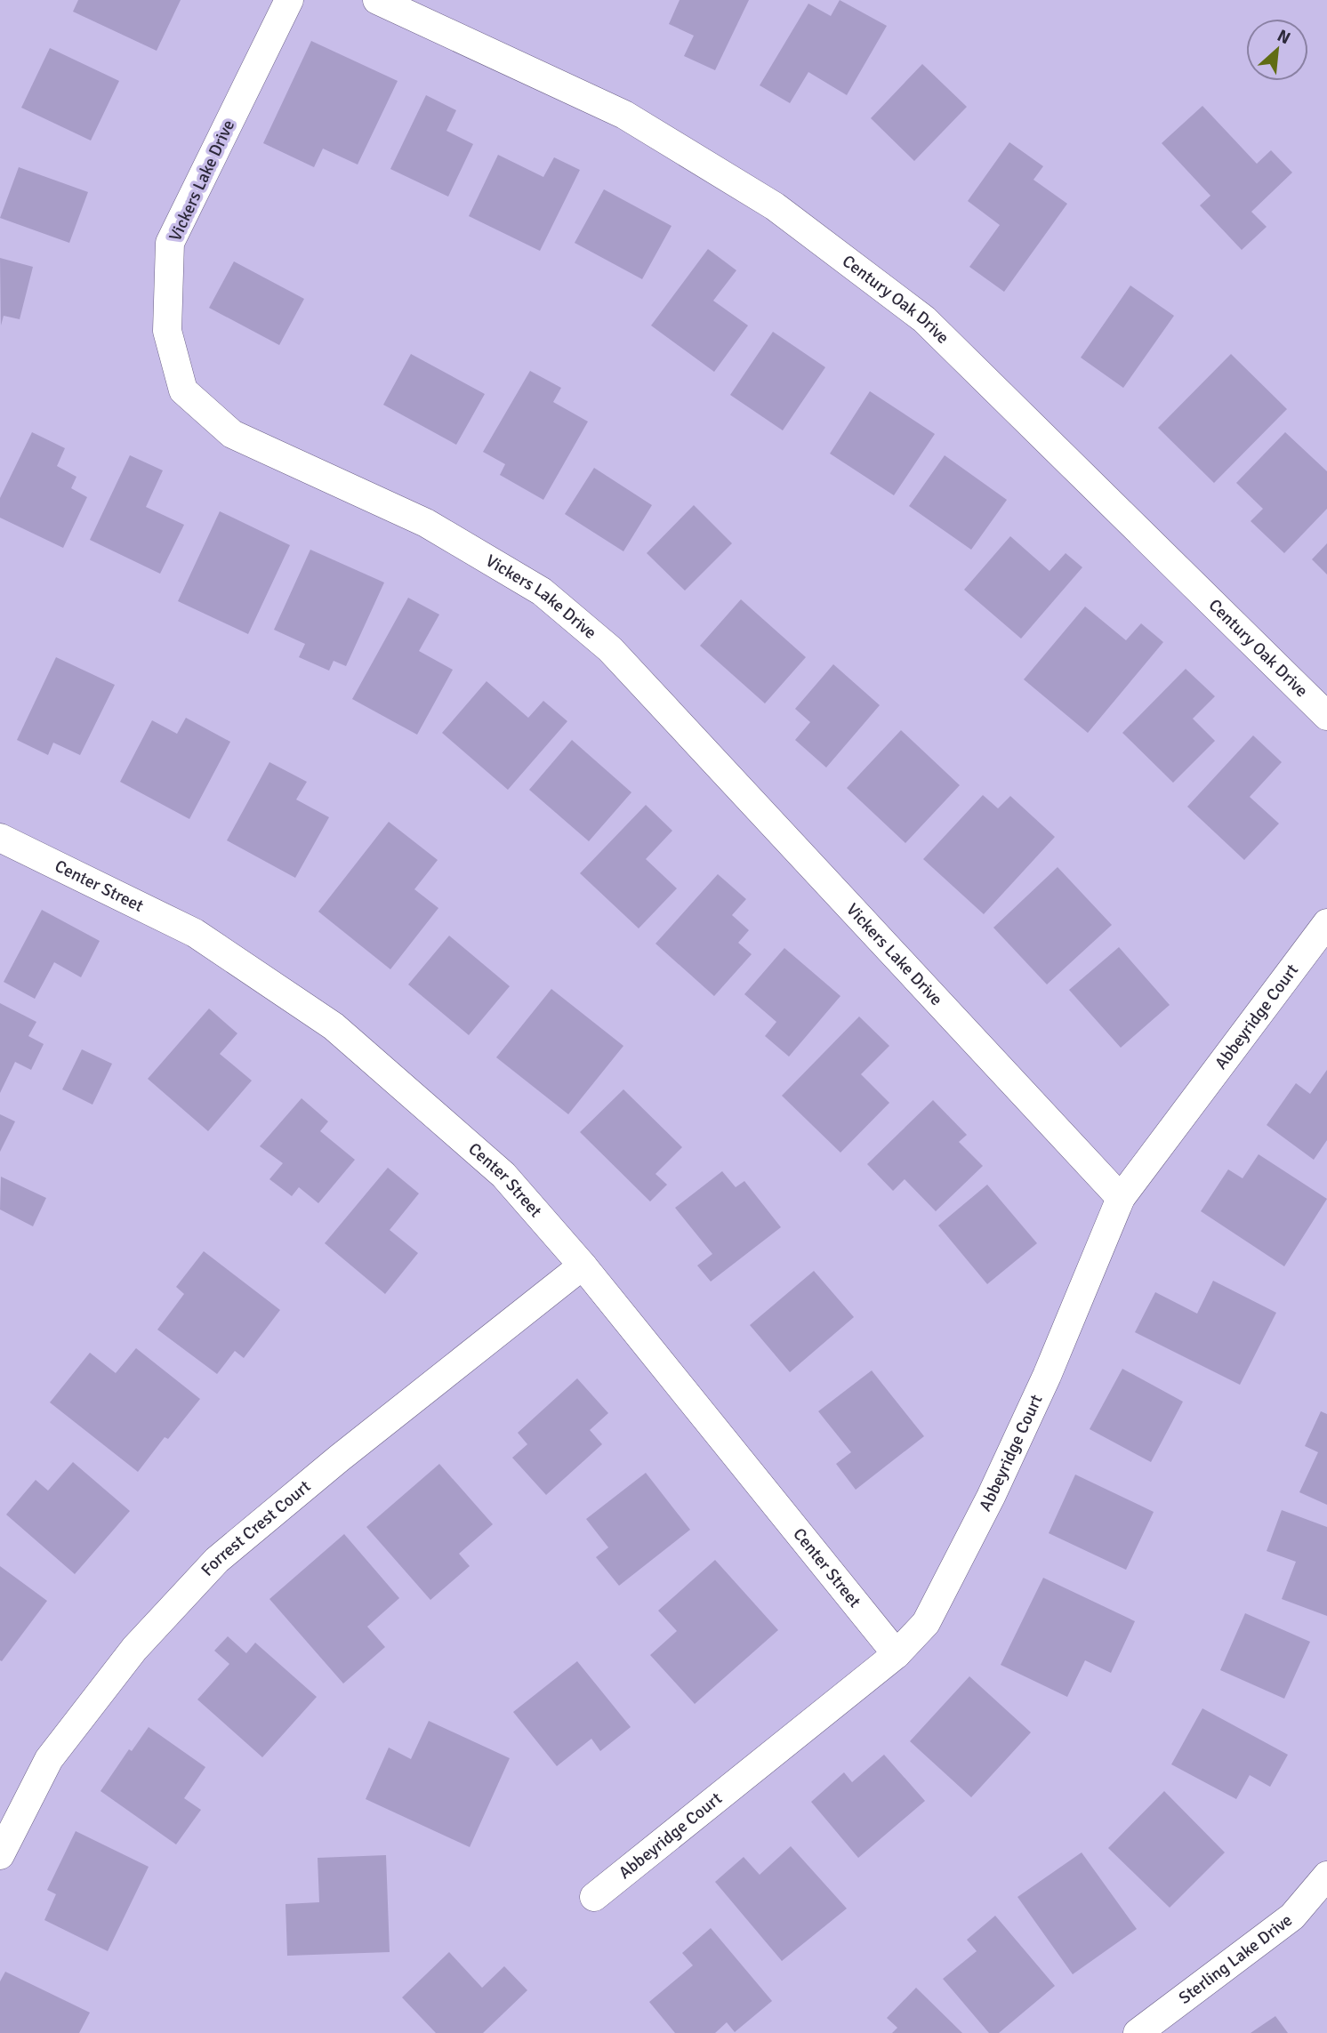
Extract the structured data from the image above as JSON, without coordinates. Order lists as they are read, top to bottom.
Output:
{
  "streets": {
    "street": [
      "Vickers Lake Drive",
      "Century Oak Drive",
      "Center Street",
      "Abbeyridge Court",
      "Forrest Crest Court",
      "Sterling Lake Drive"
    ]
  },
  "crossings": [
    ["Vickers Lake Drive", "Abbeyridge Court"],
    ["Center Street", "Abbeyridge Court"],
    ["Center Street", "Forrest Crest Court"]
  ],
  "north": "top right"
}
